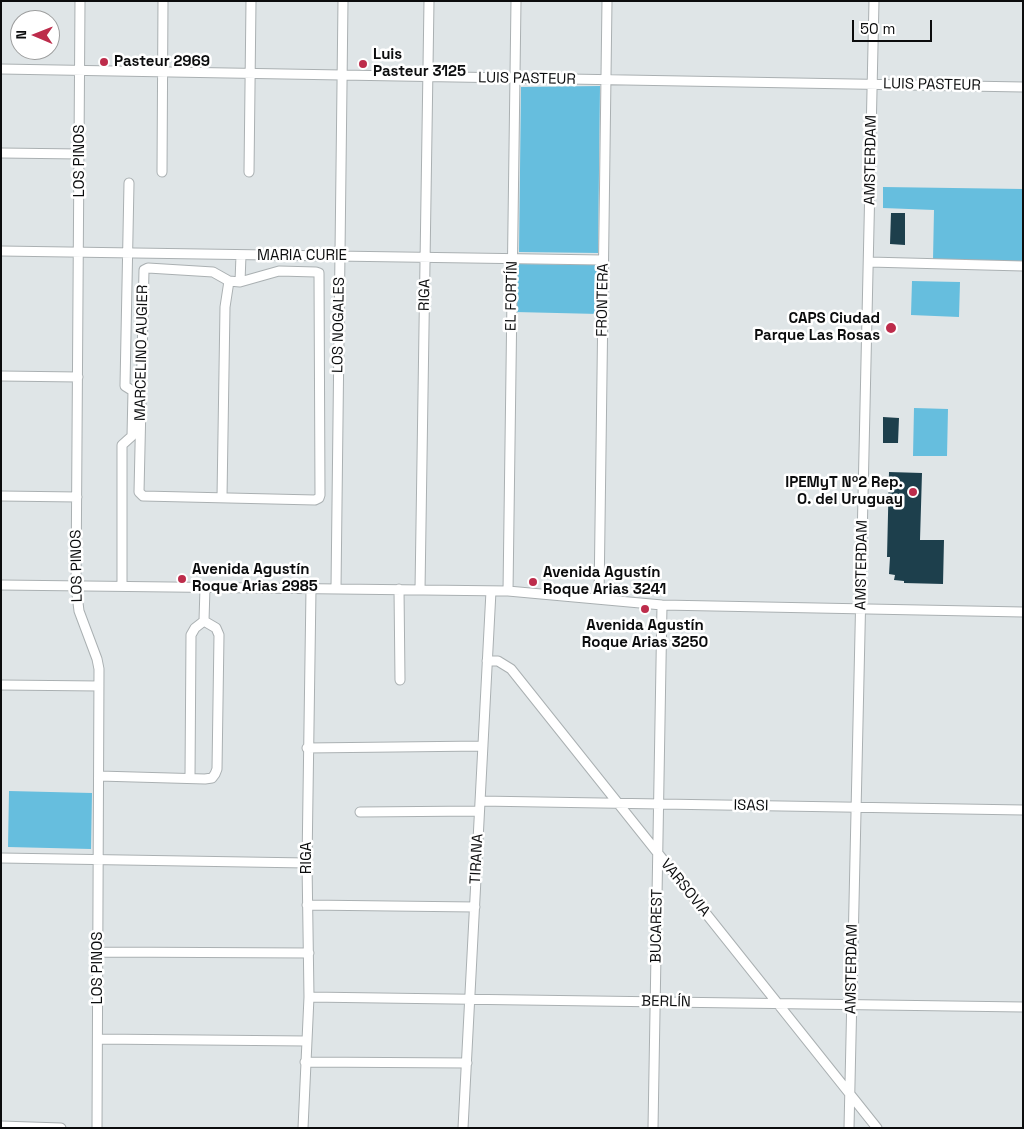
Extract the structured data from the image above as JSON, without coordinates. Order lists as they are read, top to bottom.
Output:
{
  "streets": {
    "street": [
      "LUIS PASTEUR",
      "AMSTERDAM",
      "LOS PINOS",
      "MARIA CURIE",
      "RIGA",
      "EL FORTÍN",
      "FRONTERA",
      "LOS NOGALES",
      "MARCELINO AUGIER",
      "ISASI",
      "TIRANA",
      "VARSOVIA",
      "BUCAREST",
      "BERLÍN"
    ]
  },
  "crossings": [
    ["LUIS PASTEUR", "AMSTERDAM"],
    ["LUIS PASTEUR", "LOS PINOS"],
    ["LUIS PASTEUR", "RIGA"],
    ["LUIS PASTEUR", "EL FORTÍN"],
    ["LUIS PASTEUR", "FRONTERA"],
    ["LUIS PASTEUR", "LOS NOGALES"],
    ["AMSTERDAM", "ISASI"],
    ["AMSTERDAM", "VARSOVIA"],
    ["AMSTERDAM", "BERLÍN"],
    ["LOS PINOS", "MARIA CURIE"],
    ["MARIA CURIE", "RIGA"],
    ["MARIA CURIE", "EL FORTÍN"],
    ["MARIA CURIE", "FRONTERA"],
    ["MARIA CURIE", "LOS NOGALES"],
    ["RIGA", "BERLÍN"],
    ["ISASI", "TIRANA"],
    ["ISASI", "VARSOVIA"],
    ["ISASI", "BUCAREST"],
    ["TIRANA", "VARSOVIA"],
    ["TIRANA", "BERLÍN"],
    ["VARSOVIA", "BUCAREST"],
    ["VARSOVIA", "BERLÍN"],
    ["BUCAREST", "BERLÍN"]
  ],
  "places": [
    "Pasteur 2969",
    "Luis Pasteur 3125",
    "CAPS Ciudad Parque Las Rosas",
    "IPEMyT Nº2 Rep. O. del Uruguay",
    "Avenida Agustín Roque Arias 2985",
    "Avenida Agustín Roque Arias 3241",
    "Avenida Agustín Roque Arias 3250"
  ],
  "scale_bar": "50 m",
  "north": "left"
}
